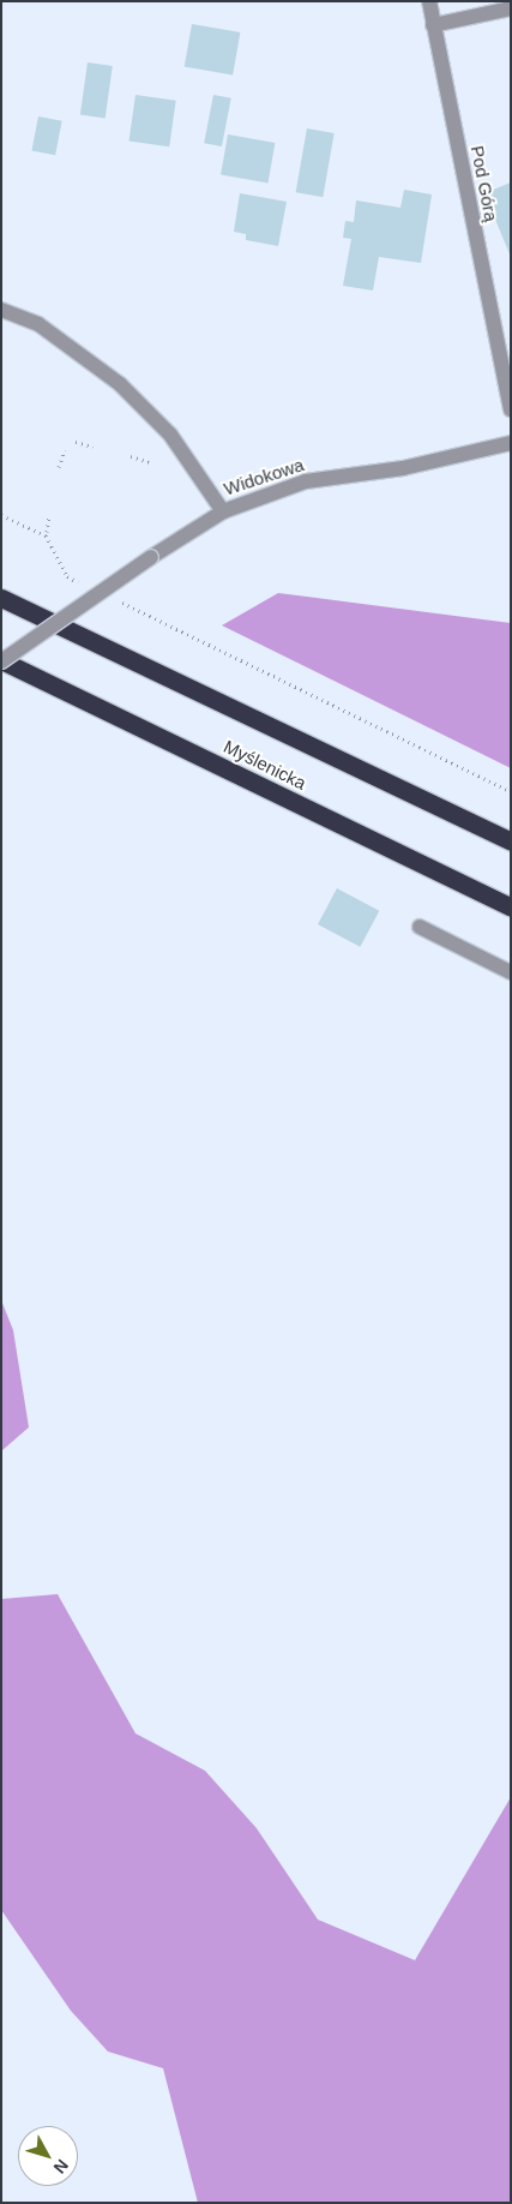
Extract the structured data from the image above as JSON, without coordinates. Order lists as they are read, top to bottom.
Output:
{
  "streets": {
    "highway": ["Myślenicka"],
    "street": ["Pod Górą", "Widokowa"]
  },
  "north": "bottom right"
}
